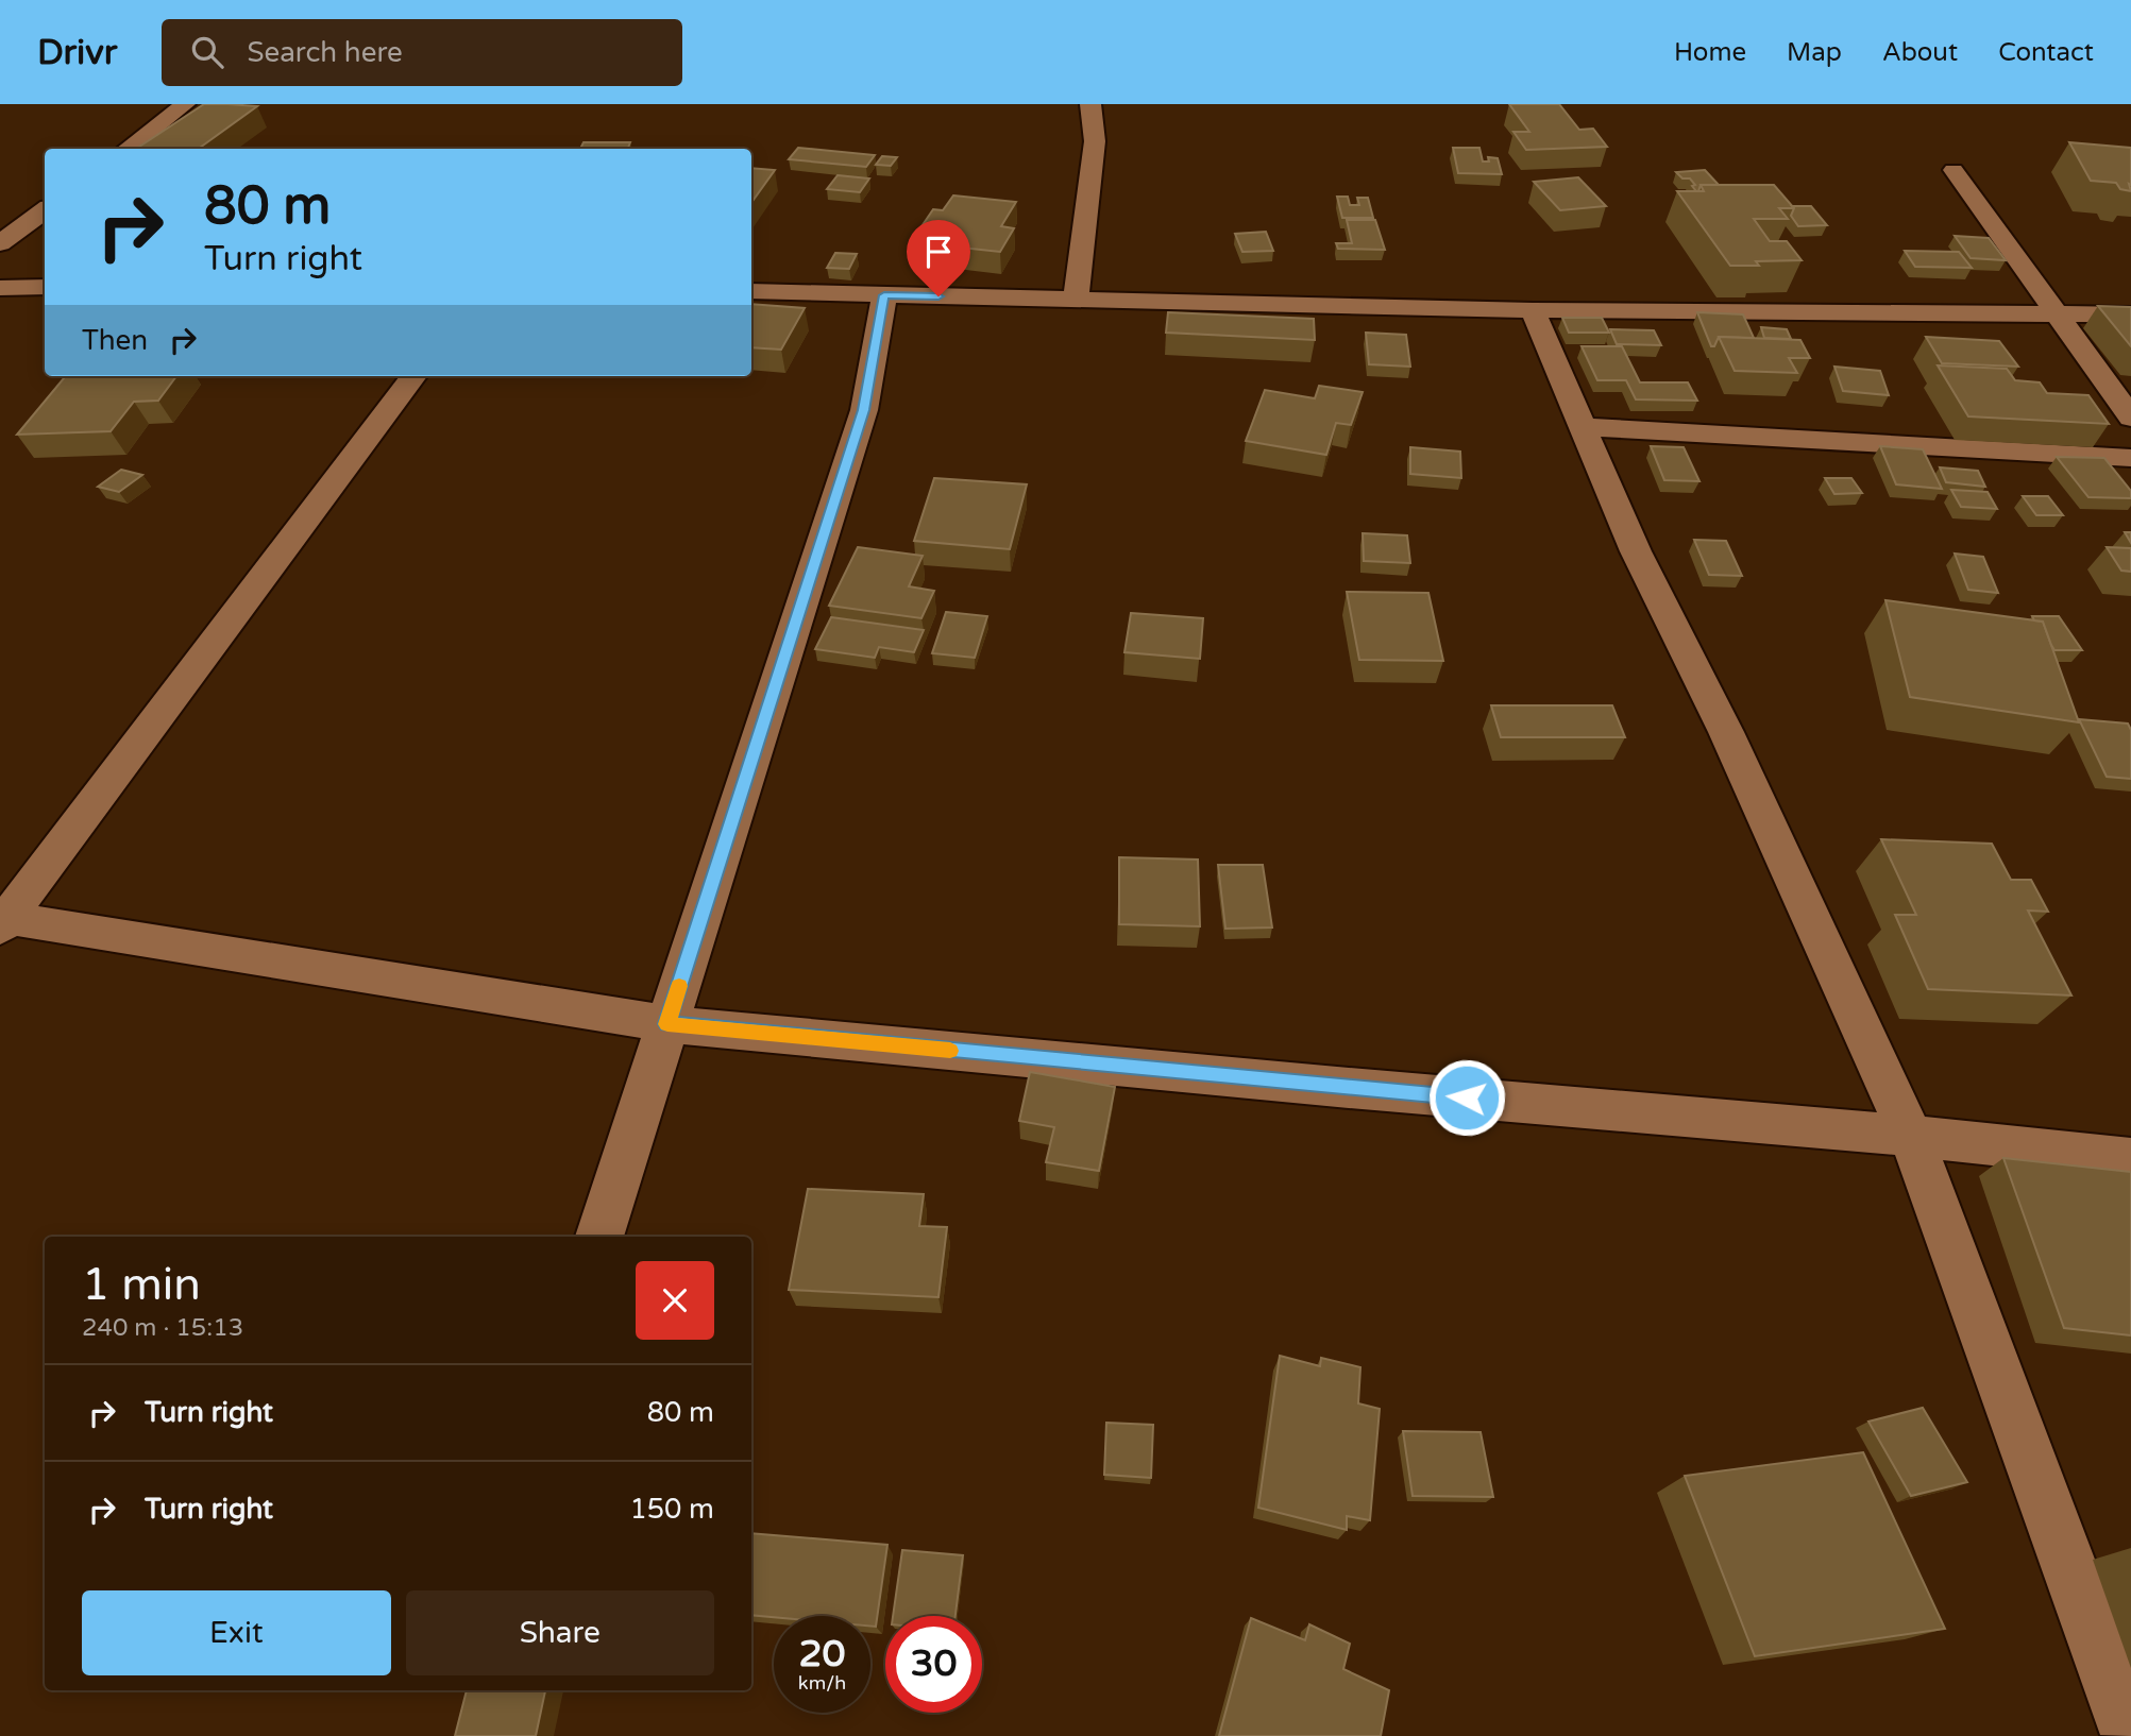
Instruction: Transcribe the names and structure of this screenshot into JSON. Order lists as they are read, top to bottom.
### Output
{
  "page": {
    "header": "Drivr",
    "search": "Search here",
    "nav": [
      "Home",
      "Map",
      "About",
      "Contact"
    ],
    "turn": ["80 m", "Turn right"],
    "then": "Then",
    "heading": ["1 min", "240 m · 15:13"],
    "list": [
      {
        "name": "Turn right",
        "value": "80 m"
      },
      {
        "name": "Turn right",
        "value": "150 m"
      }
    ],
    "buttons": ["Exit", "Share"],
    "speed": "20 km/h",
    "limit": "30"
  }
}
